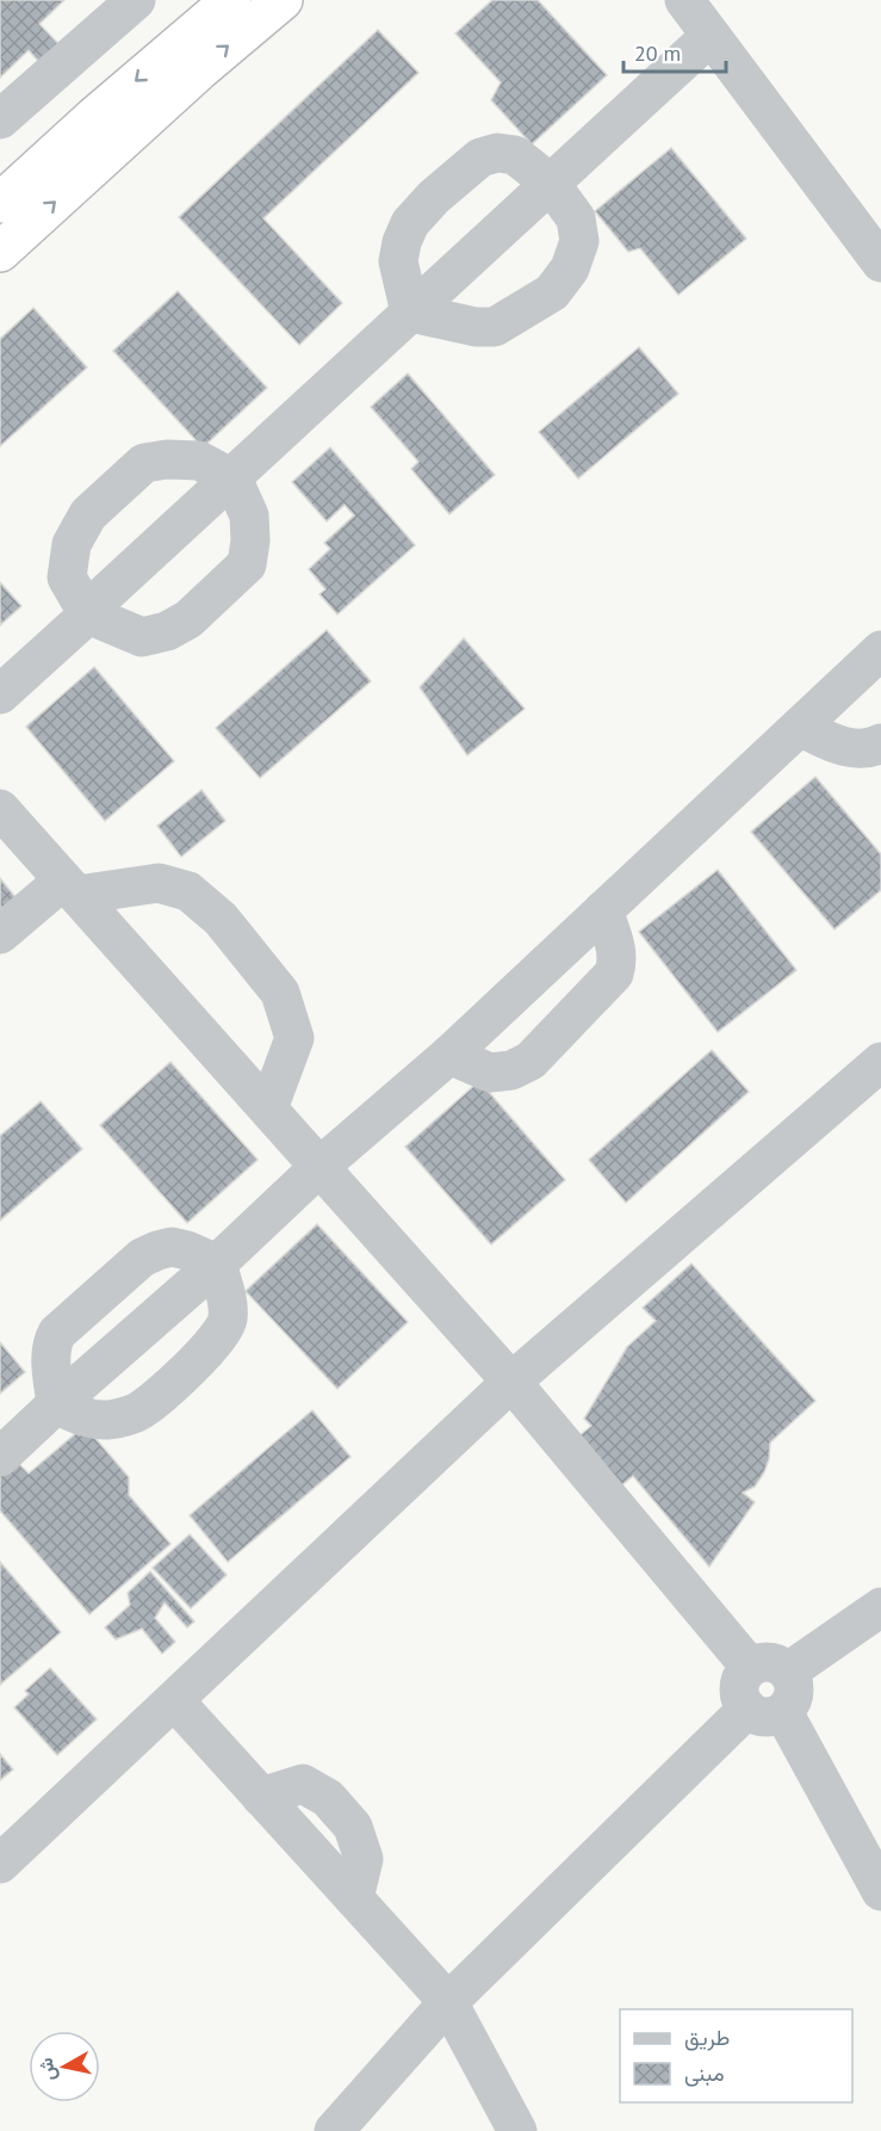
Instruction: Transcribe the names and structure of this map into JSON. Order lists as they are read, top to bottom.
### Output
{
  "legend": ["طريق", "مبنى"],
  "scale_bar": "20 m",
  "north": "left"
}
